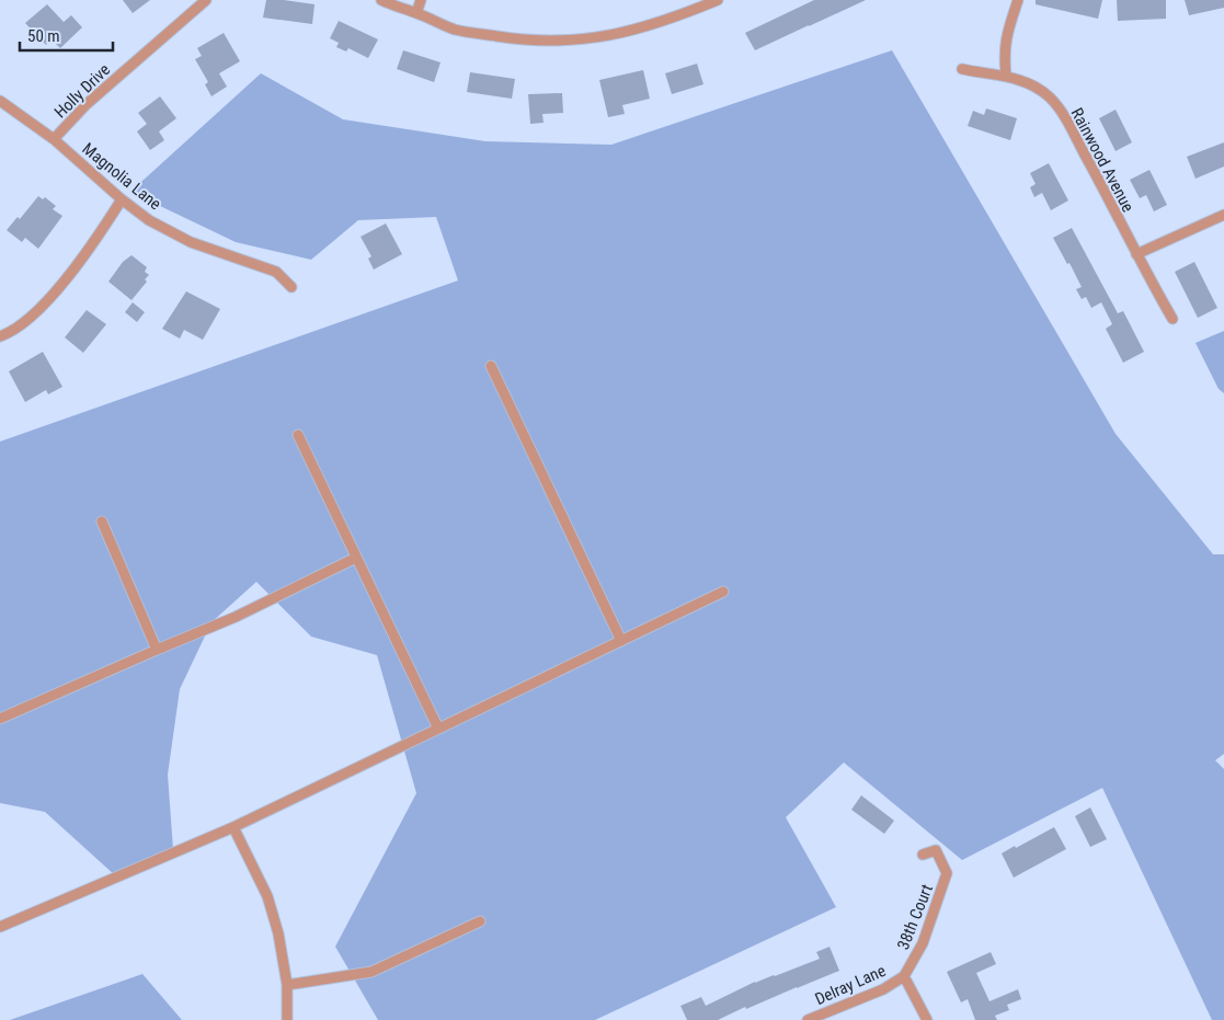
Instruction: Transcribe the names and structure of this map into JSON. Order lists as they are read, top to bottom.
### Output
{
  "streets": {
    "street": [
      "Holly Drive",
      "Rainwood Avenue",
      "Magnolia Lane",
      "38th Court",
      "Delray Lane"
    ]
  },
  "crossings": [
    ["Holly Drive", "Magnolia Lane"],
    ["38th Court", "Delray Lane"]
  ],
  "scale_bar": "50 m"
}
